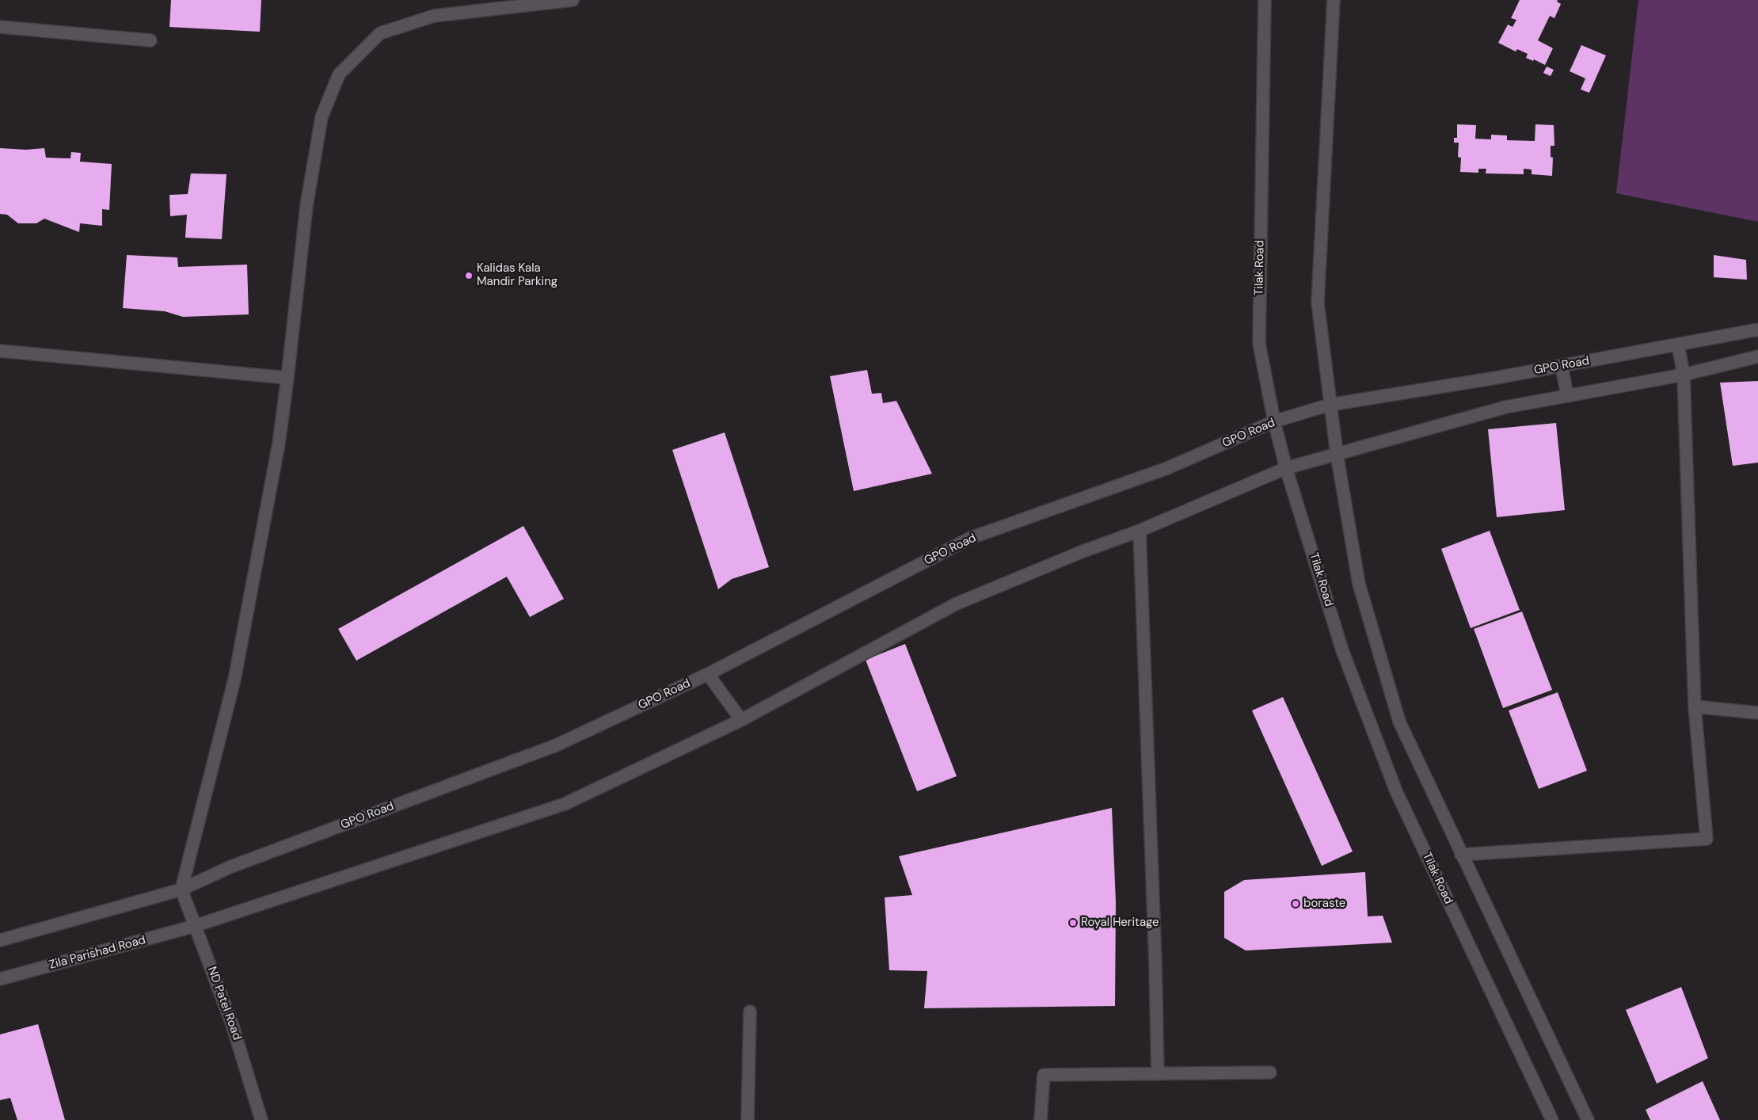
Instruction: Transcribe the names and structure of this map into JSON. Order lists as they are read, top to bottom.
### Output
{
  "streets": {
    "street": [
      "Tilak Road",
      "GPO Road",
      "Zila Parishad Road",
      "ND Patel Road"
    ]
  },
  "crossings": [
    ["Tilak Road", "GPO Road"],
    ["GPO Road", "ND Patel Road"],
    ["Zila Parishad Road", "ND Patel Road"]
  ],
  "places": ["Kalidas Kala Mandir Parking", "boraste", "Royal Heritage"]
}
